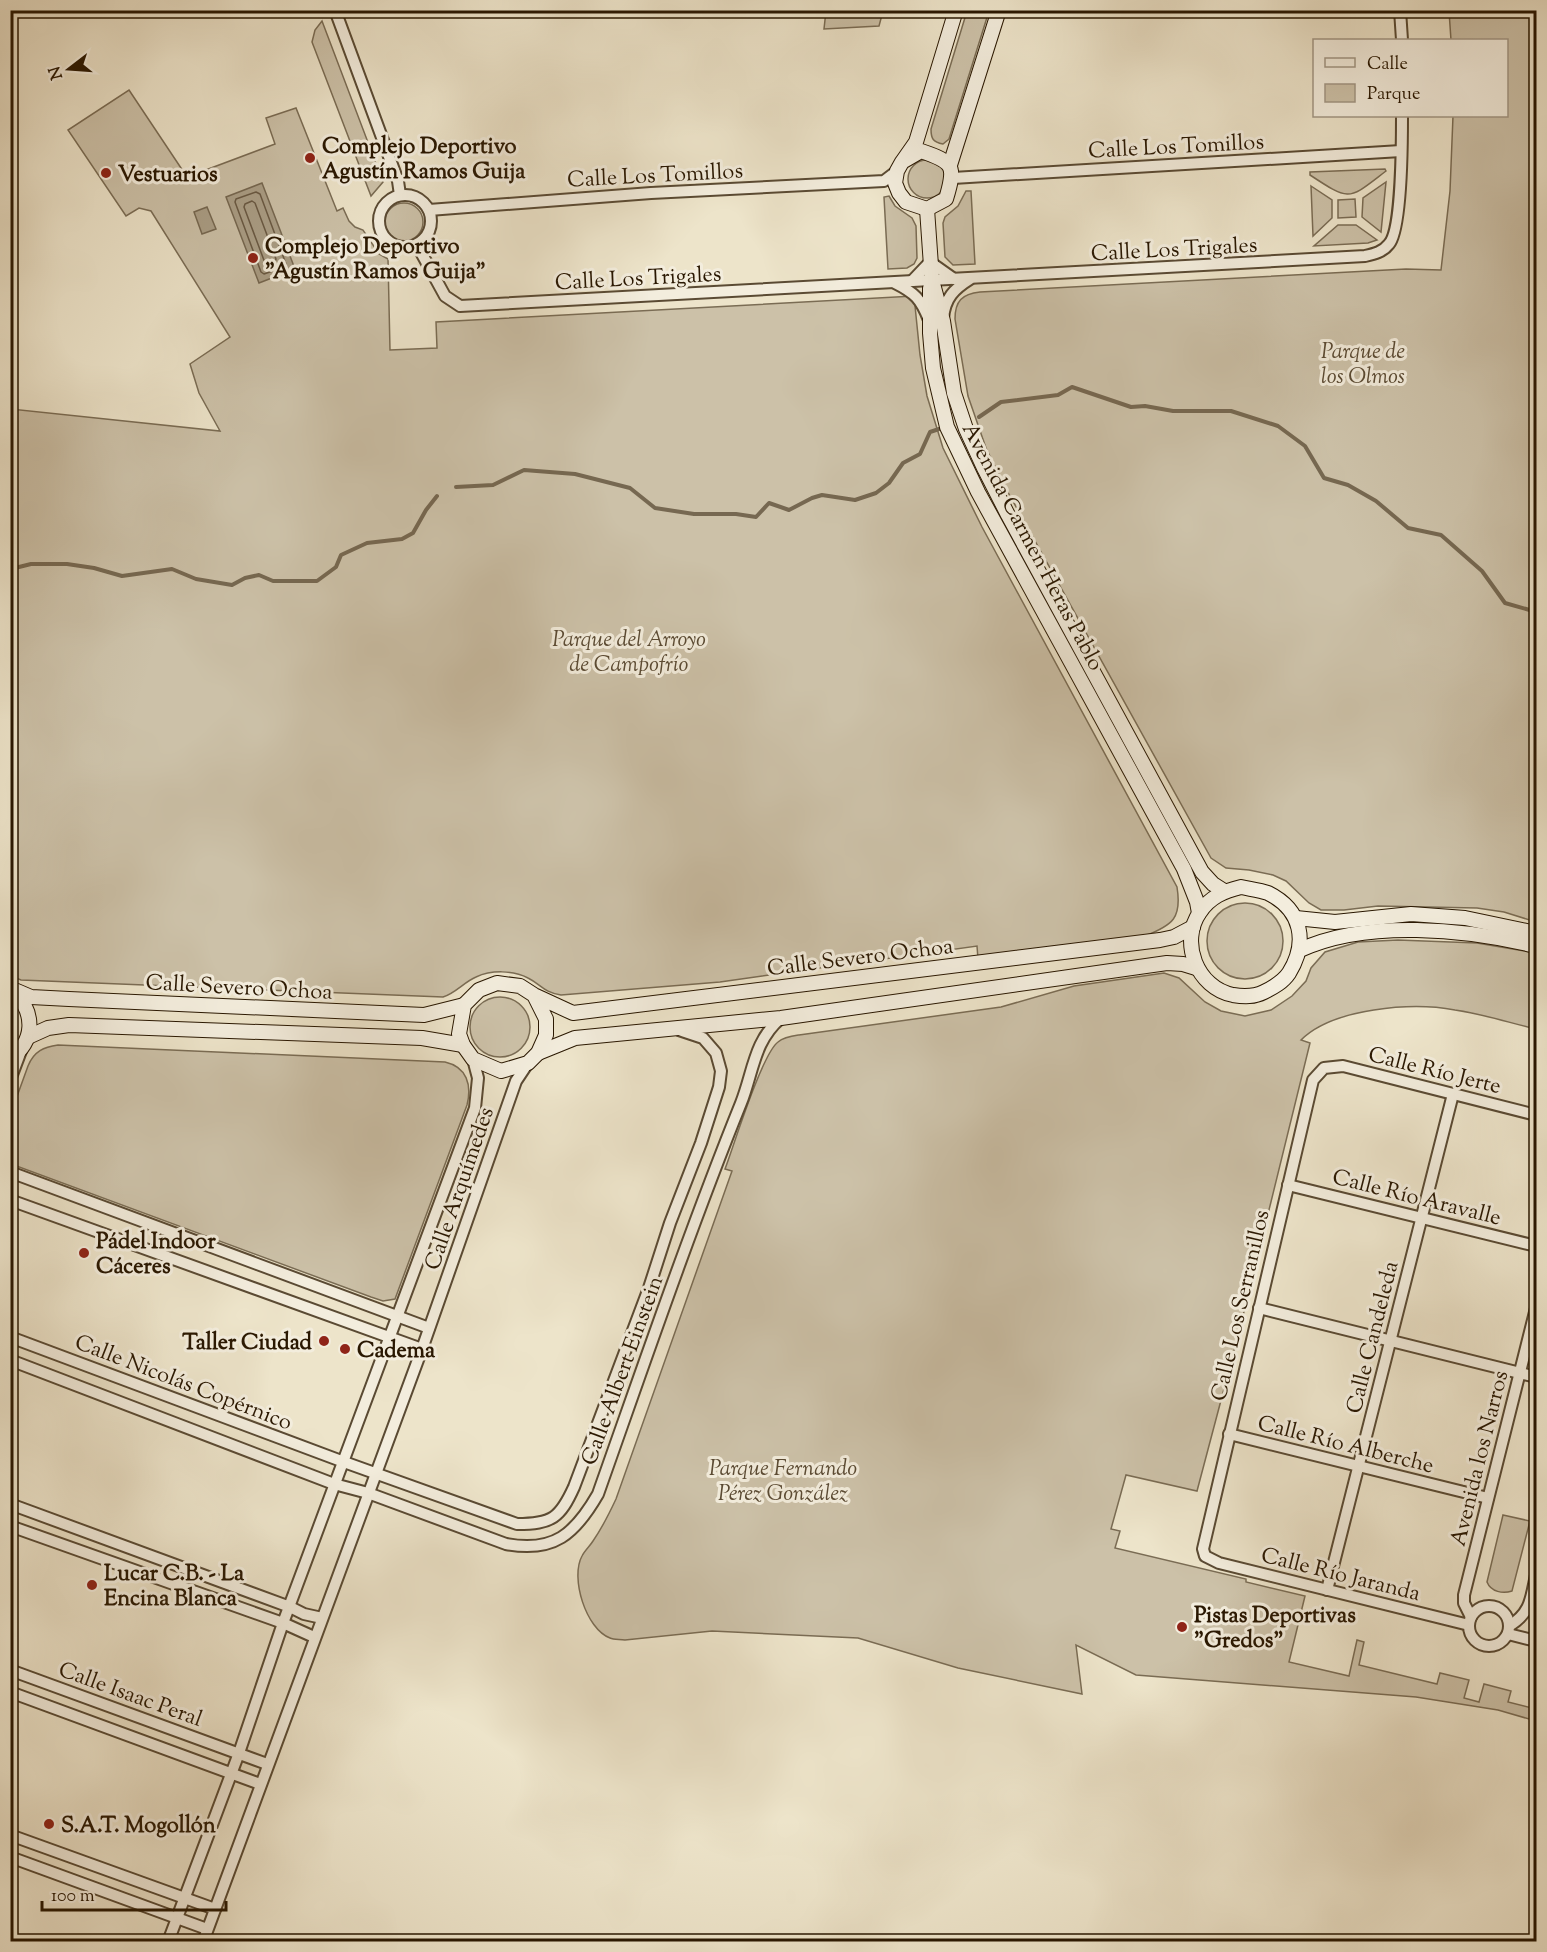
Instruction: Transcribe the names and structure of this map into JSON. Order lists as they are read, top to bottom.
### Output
{
  "streets": {
    "main road": ["Avenida Carmen Heras Pablo", "Calle Severo Ochoa"],
    "street": [
      "Calle Los Tomillos",
      "Calle Los Trigales",
      "Calle Río Jerte",
      "Calle Arquímedes",
      "Calle Río Aravalle",
      "Calle Los Serranillos",
      "Calle Candeleda",
      "Calle Albert Einstein",
      "Calle Nicolás Copérnico",
      "Calle Río Alberche",
      "Avenida los Narros",
      "Calle Río Jaranda",
      "Calle Isaac Peral"
    ]
  },
  "crossings": [
    ["Calle Los Tomillos", "Calle Los Trigales"],
    ["Calle Los Tomillos", "Avenida Carmen Heras Pablo"],
    ["Calle Los Trigales", "Avenida Carmen Heras Pablo"],
    ["Avenida Carmen Heras Pablo", "Calle Severo Ochoa"],
    ["Calle Severo Ochoa", "Calle Arquímedes"],
    ["Calle Río Jerte", "Calle Los Serranillos"],
    ["Calle Río Jerte", "Calle Candeleda"],
    ["Calle Arquímedes", "Calle Albert Einstein"],
    ["Calle Arquímedes", "Calle Nicolás Copérnico"],
    ["Calle Arquímedes", "Calle Isaac Peral"],
    ["Calle Río Aravalle", "Calle Los Serranillos"],
    ["Calle Río Aravalle", "Calle Candeleda"],
    ["Calle Los Serranillos", "Calle Río Alberche"],
    ["Calle Los Serranillos", "Calle Río Jaranda"],
    ["Calle Candeleda", "Calle Río Alberche"],
    ["Calle Candeleda", "Calle Río Jaranda"],
    ["Calle Río Alberche", "Avenida los Narros"],
    ["Avenida los Narros", "Calle Río Jaranda"]
  ],
  "parks": ["Parque de los Olmos", "Parque del Arroyo de Campofrío", "Parque Fernando Pérez González"],
  "places": [
    "Complejo Deportivo Agustín Ramos Guija",
    "Vestuarios",
    "Complejo Deportivo \"Agustín Ramos Guija\"",
    "Pádel Indoor Cáceres",
    "Taller Ciudad",
    "Cadema",
    "Lucar C.B. - La Encina Blanca",
    "Pistas Deportivas \"Gredos\"",
    "S.A.T. Mogollón"
  ],
  "legend": ["Calle", "Parque"],
  "scale_bar": "100 m",
  "north": "left"
}
